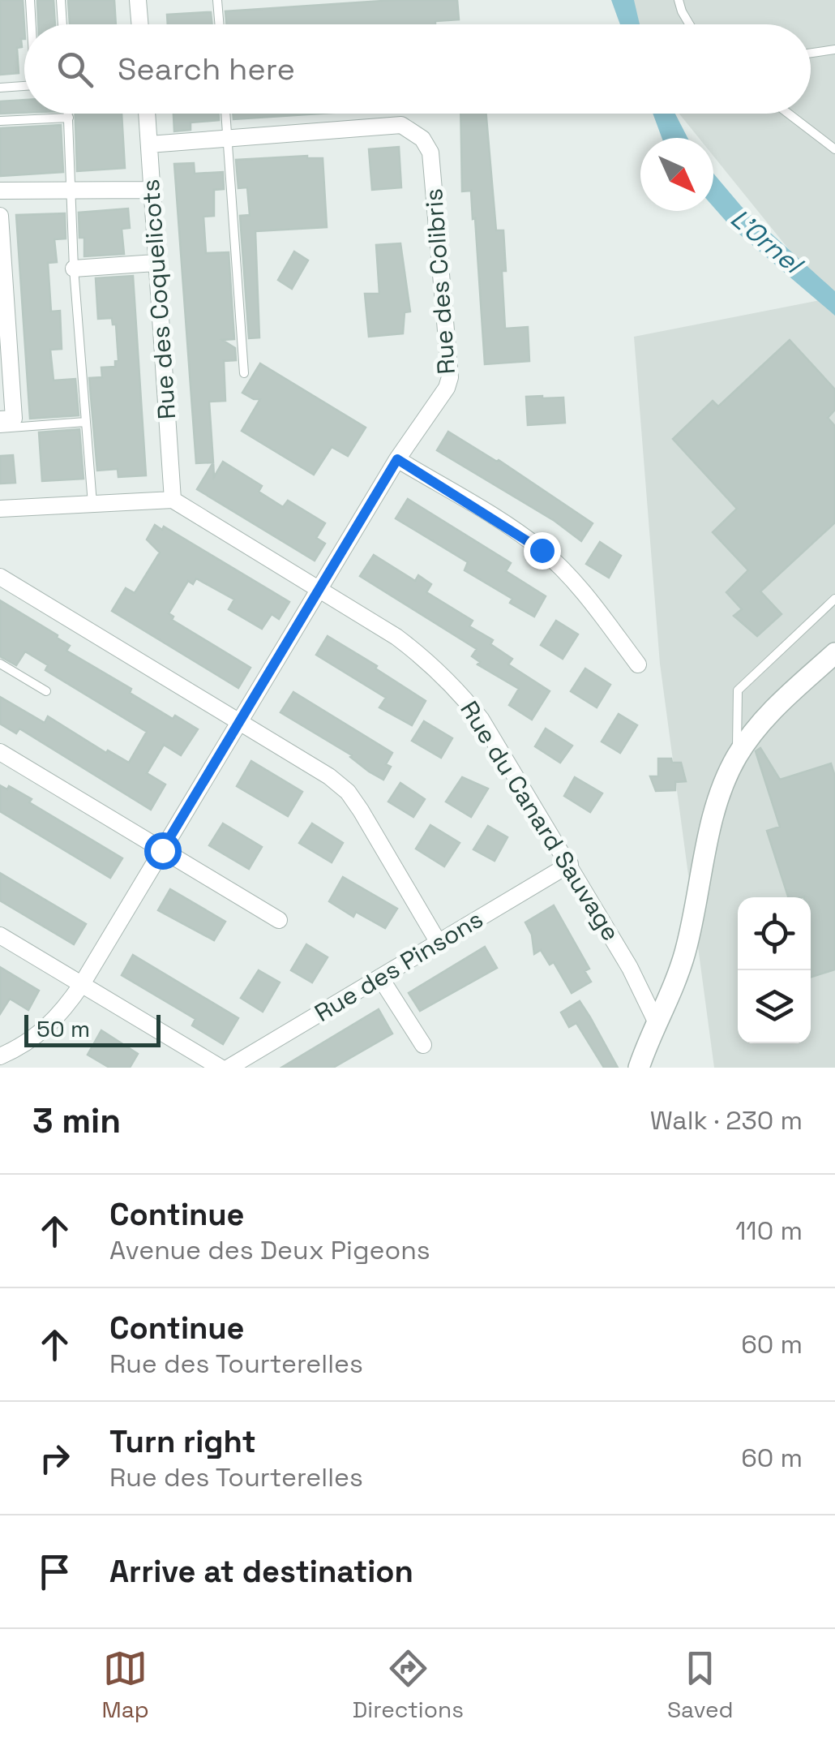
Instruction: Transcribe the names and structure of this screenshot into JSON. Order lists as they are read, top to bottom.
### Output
{
  "streets": {
    "street": [
      "Rue des Colibris",
      "Rue des Coquelicots",
      "Rue du Canard Sauvage",
      "Rue des Pinsons"
    ]
  },
  "crossings": [
    ["Rue des Colibris", "Rue du Canard Sauvage"],
    ["Rue des Coquelicots", "Rue du Canard Sauvage"],
    ["Rue du Canard Sauvage", "Rue des Pinsons"]
  ],
  "water": ["L'Ornel"],
  "scale_bar": "50 m",
  "north": "bottom right",
  "page": {
    "search": "Search here",
    "scale": "50 m",
    "heading": ["3 min", "Walk · 230 m"],
    "list": [
      ["Continue", "Avenue des Deux Pigeons", "110 m"],
      ["Continue", "Rue des Tourterelles", "60 m"],
      ["Turn right", "Rue des Tourterelles", "60 m"],
      "Arrive at destination"
    ],
    "nav": ["Map", "Directions", "Saved"]
  }
}
